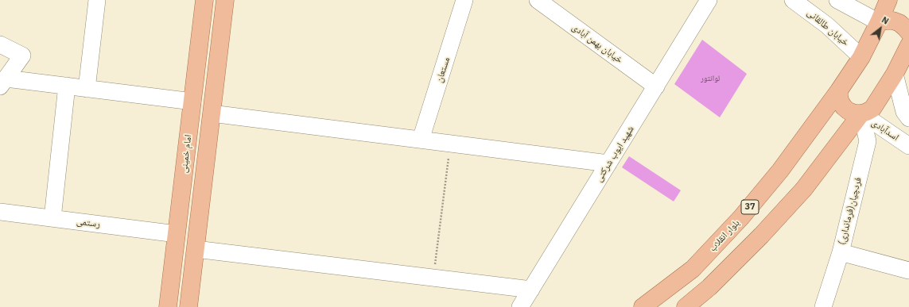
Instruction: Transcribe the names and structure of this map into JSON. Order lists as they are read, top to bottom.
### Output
{
  "streets": {
    "main road": ["امام خمینی", "37", "بلوار انقلاب"],
    "street": [
      "خیابان طالقانی",
      "خیابان بهمن آبادی",
      "مستعان",
      "اسدآبادی",
      "شهید ایوب شرکتی",
      "فردچیان(فرمانداری)",
      "رستمی"
    ]
  },
  "crossings": [
    ["خیابان طالقانی", "37"],
    ["خیابان بهمن آبادی", "شهید ایوب شرکتی"],
    ["اسدآبادی", "فردچیان(فرمانداری)"],
    ["امام خمینی", "رستمی"],
    ["37", "بلوار انقلاب"]
  ],
  "house_numbers": ["لوانتور"],
  "north": "top right"
}
